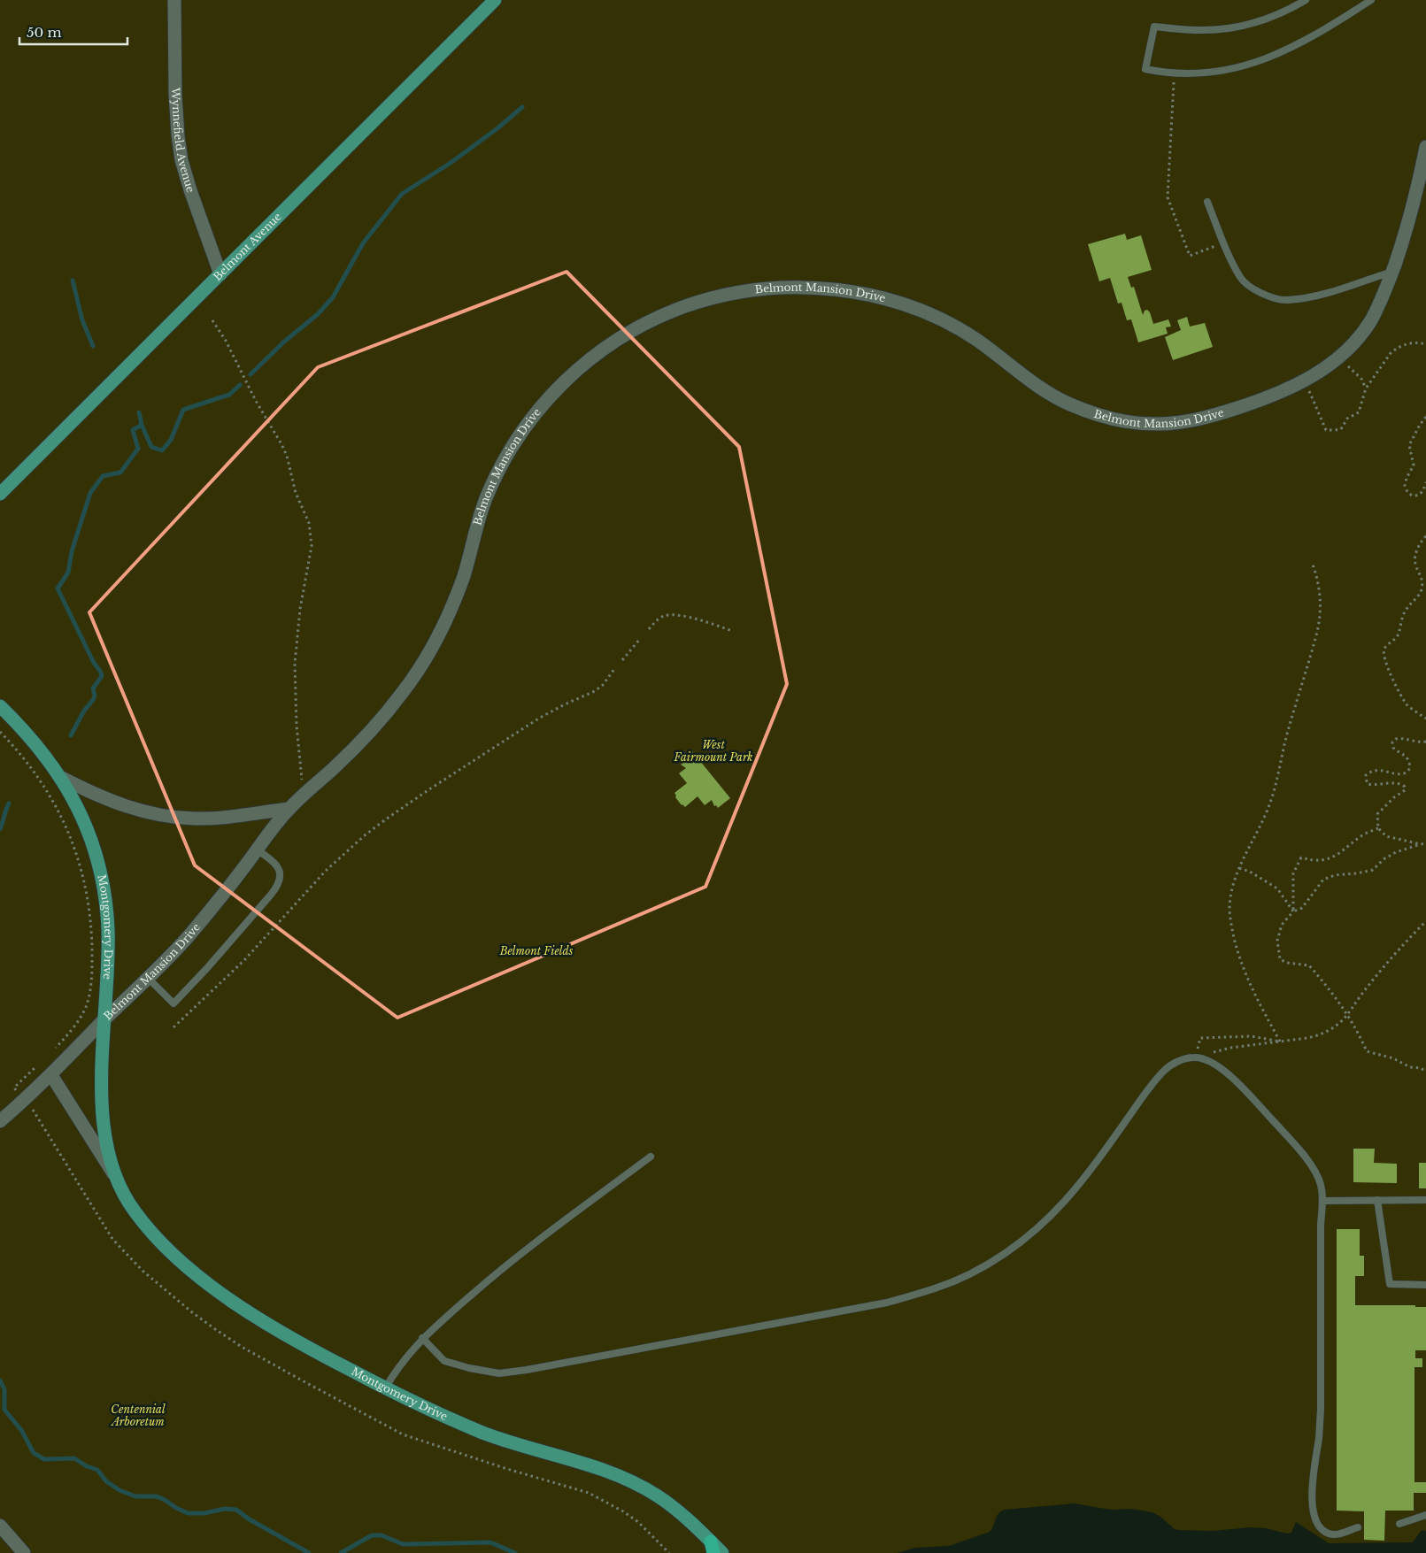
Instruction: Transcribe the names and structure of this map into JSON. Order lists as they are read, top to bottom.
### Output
{
  "streets": {
    "main road": ["Belmont Avenue", "Montgomery Drive"],
    "street": ["Wynnefield Avenue", "Belmont Mansion Drive"]
  },
  "crossings": [
    ["Wynnefield Avenue", "Belmont Avenue"],
    ["Belmont Mansion Drive", "Montgomery Drive"]
  ],
  "parks": ["West Fairmount Park", "Belmont Fields", "Centennial Arboretum"],
  "scale_bar": "50 m"
}
